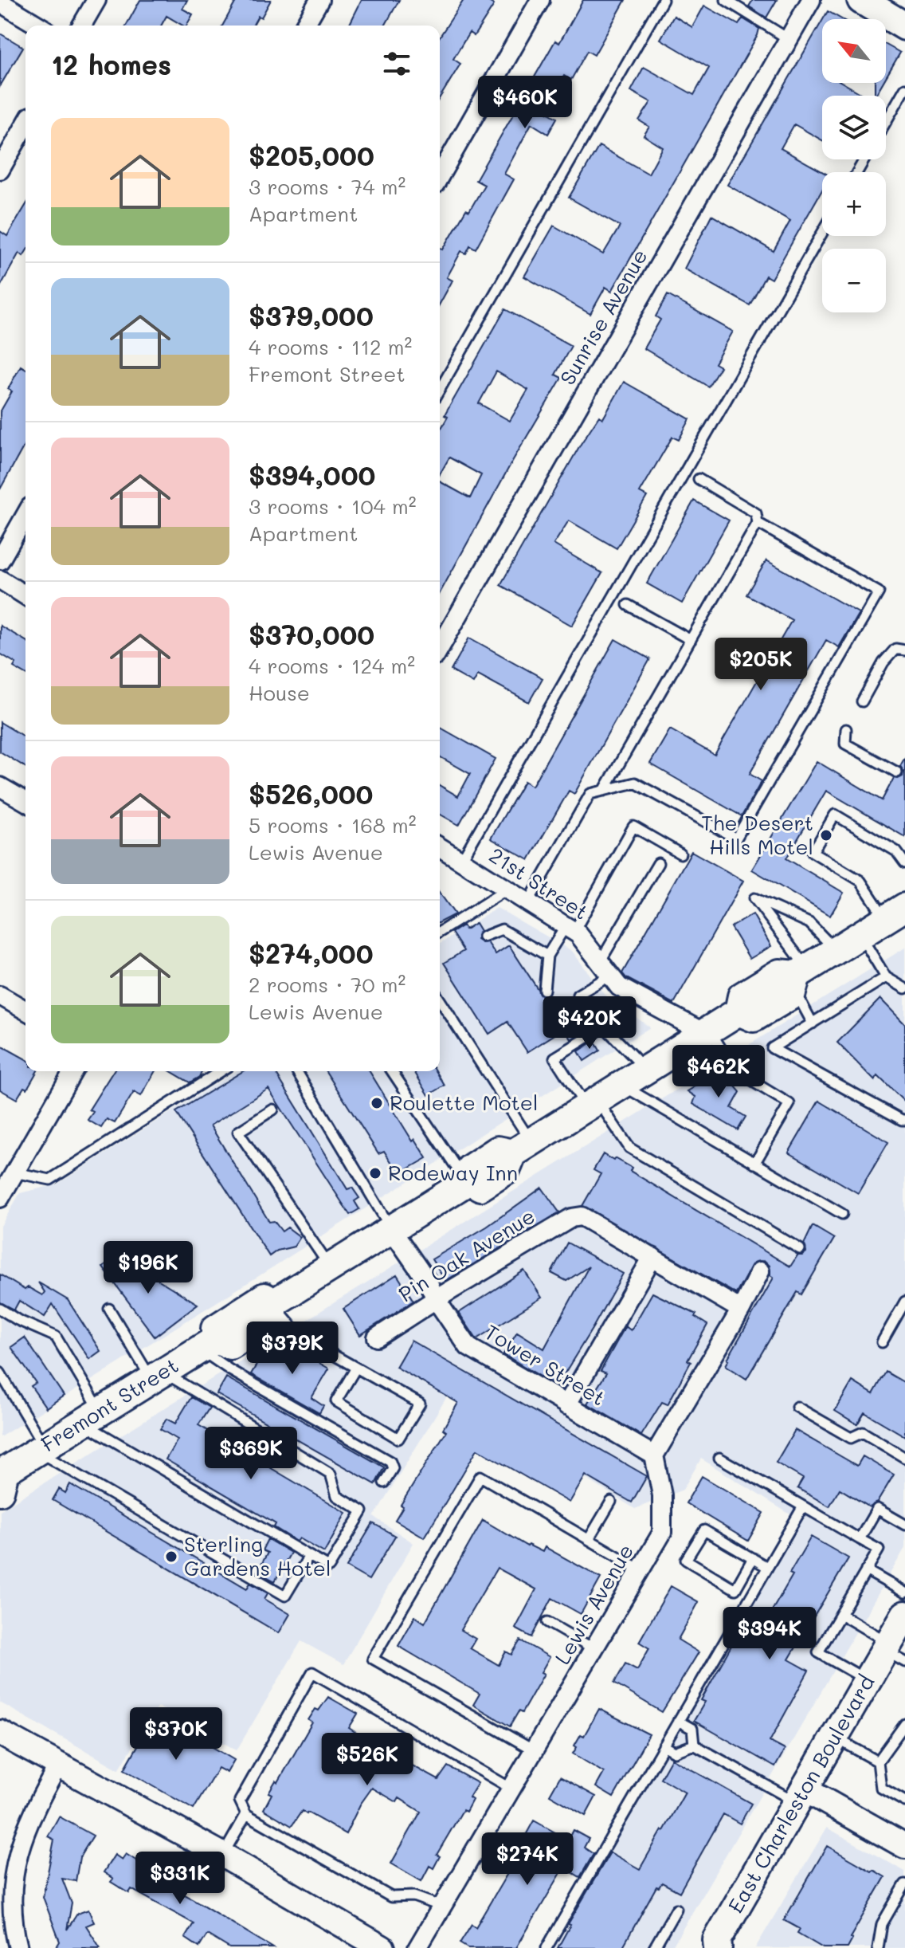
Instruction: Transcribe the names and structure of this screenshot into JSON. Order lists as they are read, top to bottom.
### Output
{
  "streets": {
    "main road": ["Fremont Street", "East Charleston Boulevard"],
    "street": [
      "Sunrise Avenue",
      "21st Street",
      "Pin Oak Avenue",
      "Tower Street",
      "Lewis Avenue"
    ]
  },
  "crossings": [
    ["21st Street", "Fremont Street"],
    ["Pin Oak Avenue", "Tower Street"],
    ["Tower Street", "Fremont Street"],
    ["Tower Street", "Lewis Avenue"]
  ],
  "places": [
    "The Desert Hills Motel",
    "Roulette Motel",
    "Rodeway Inn",
    "Sterling Gardens Hotel"
  ],
  "north": "top left",
  "page": {
    "map_buttons": ["+", "−"],
    "heading": "12 homes",
    "price": [
      "$460K",
      "$205K",
      "$420K",
      "$462K",
      "$196K",
      "$379K",
      "$369K",
      "$394K",
      "$370K",
      "$526K",
      "$274K",
      "$331K"
    ],
    "list": [
      {
        "name": "$205,000",
        "note": "3 rooms · 74 m² · Apartment"
      },
      {
        "name": "$379,000",
        "note": "4 rooms · 112 m² · Fremont Street"
      },
      {
        "name": "$394,000",
        "note": "3 rooms · 104 m² · Apartment"
      },
      {
        "name": "$370,000",
        "note": "4 rooms · 124 m² · House"
      },
      {
        "name": "$526,000",
        "note": "5 rooms · 168 m² · Lewis Avenue"
      },
      {
        "name": "$274,000",
        "note": "2 rooms · 70 m² · Lewis Avenue"
      }
    ]
  }
}
